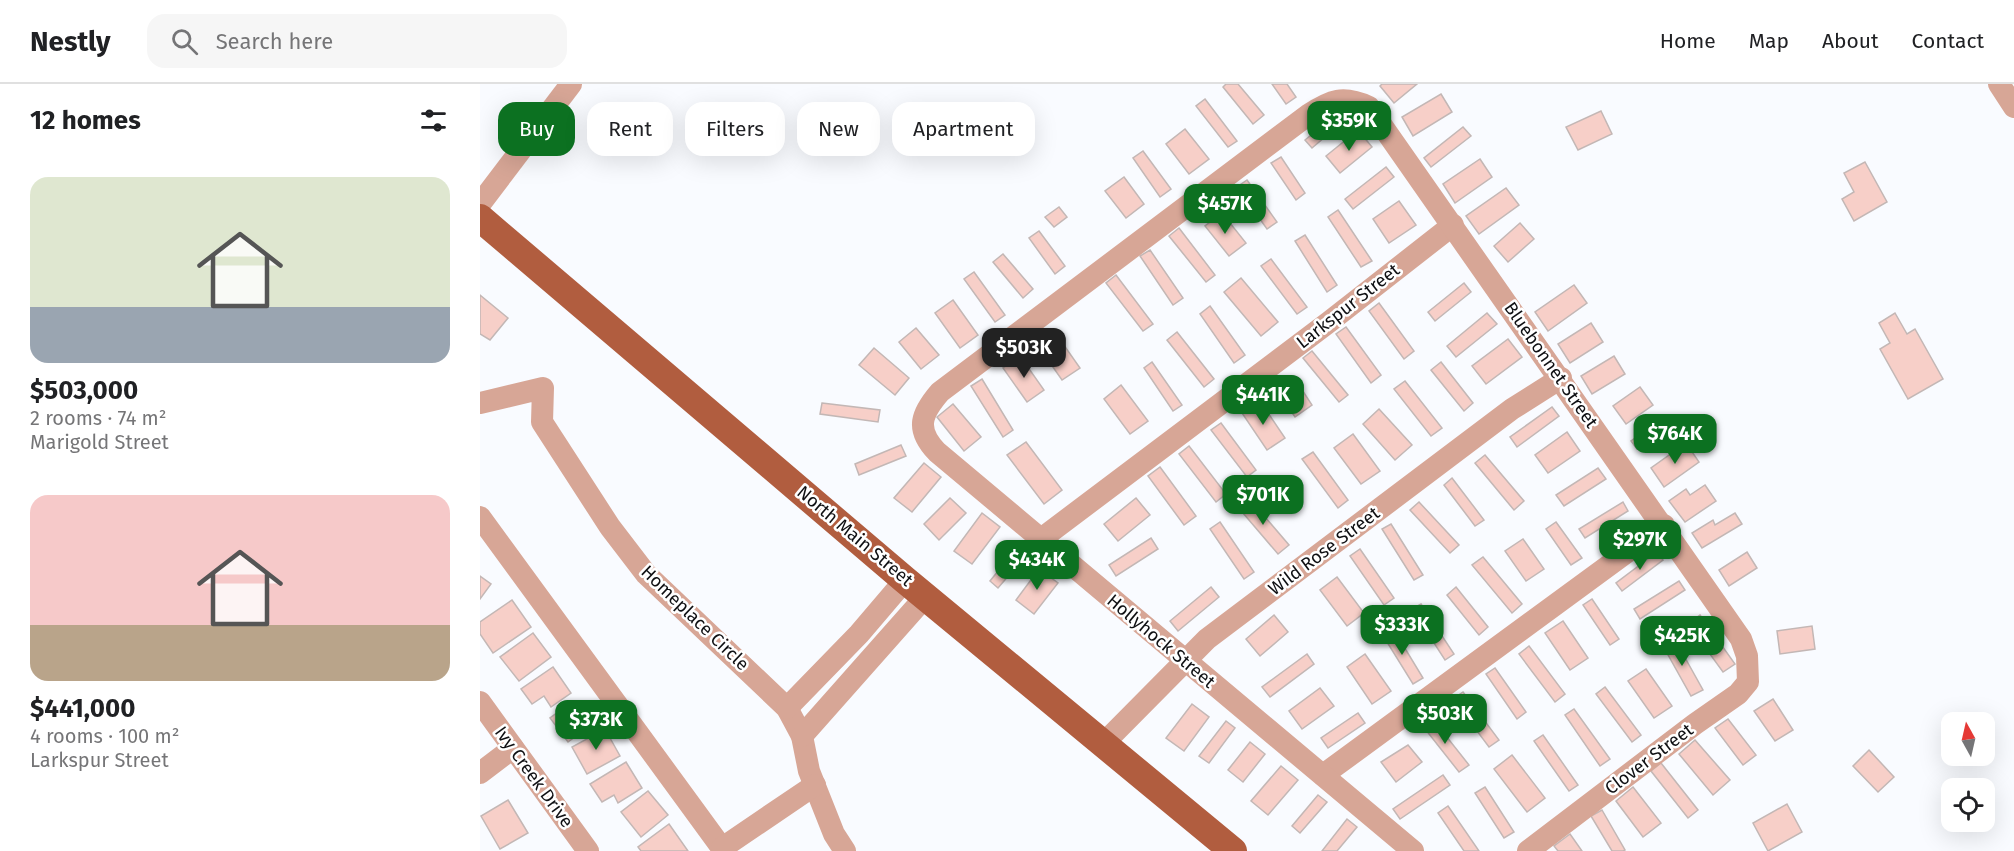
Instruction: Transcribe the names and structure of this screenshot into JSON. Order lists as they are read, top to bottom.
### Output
{
  "streets": {
    "main road": ["North Main Street"],
    "street": [
      "Larkspur Street",
      "Bluebonnet Street",
      "Wild Rose Street",
      "Homeplace Circle",
      "Hollyhock Street",
      "Clover Street",
      "Ivy Creek Drive"
    ]
  },
  "crossings": [
    ["Larkspur Street", "Bluebonnet Street"],
    ["Larkspur Street", "Hollyhock Street"],
    ["Bluebonnet Street", "Wild Rose Street"],
    ["Bluebonnet Street", "Hollyhock Street"],
    ["Bluebonnet Street", "Clover Street"],
    ["North Main Street", "Wild Rose Street"],
    ["Wild Rose Street", "Hollyhock Street"]
  ],
  "north": "top",
  "page": {
    "header": "Nestly",
    "search": "Search here",
    "nav": [
      "Home",
      "Map",
      "About",
      "Contact"
    ],
    "heading": "12 homes",
    "price": [
      "$359K",
      "$457K",
      "$503K",
      "$441K",
      "$764K",
      "$701K",
      "$297K",
      "$434K",
      "$333K",
      "$425K",
      "$503K",
      "$373K"
    ],
    "chip": [
      "Buy",
      "Rent",
      "Filters",
      "New",
      "Apartment"
    ],
    "list": [
      {
        "name": "$503,000",
        "note": "2 rooms · 74 m² · Marigold Street"
      },
      {
        "name": "$441,000",
        "note": "4 rooms · 100 m² · Larkspur Street"
      }
    ]
  }
}
